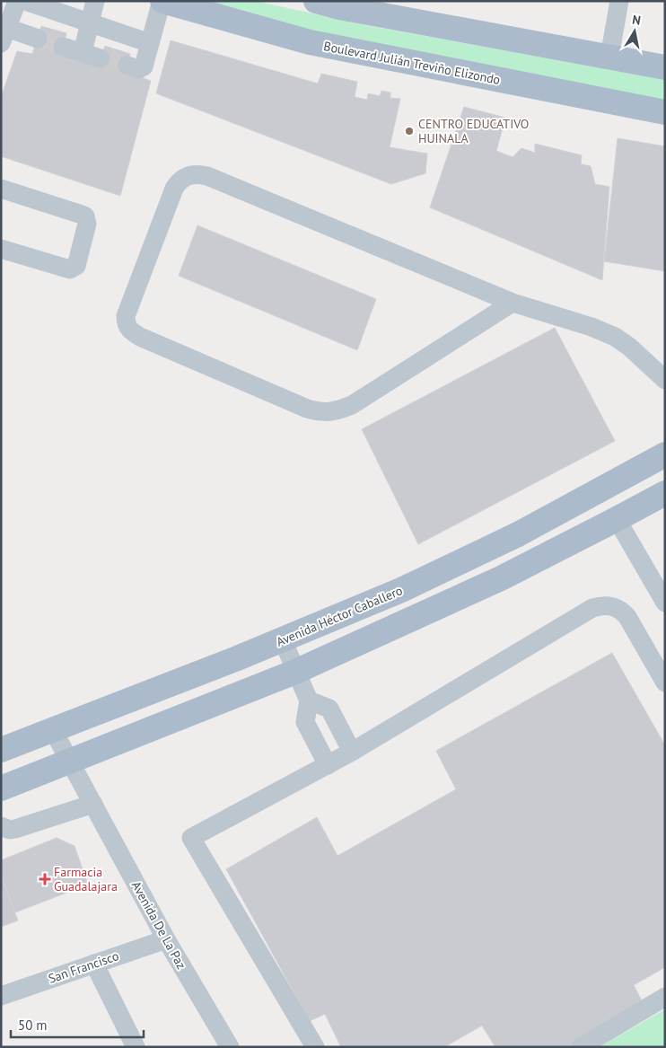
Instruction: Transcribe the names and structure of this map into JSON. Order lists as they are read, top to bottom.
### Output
{
  "streets": {
    "main road": ["Boulevard Julián Treviño Elizondo", "Avenida Héctor Caballero"],
    "street": ["Avenida De La Paz", "San Francisco"]
  },
  "crossings": [
    ["Avenida Héctor Caballero", "Avenida De La Paz"],
    ["Avenida De La Paz", "San Francisco"]
  ],
  "places": {
    "other": ["CENTRO EDUCATIVO HUINALA"],
    "health": ["Farmacia Guadalajara"]
  },
  "scale_bar": "50 m",
  "north": "top"
}
